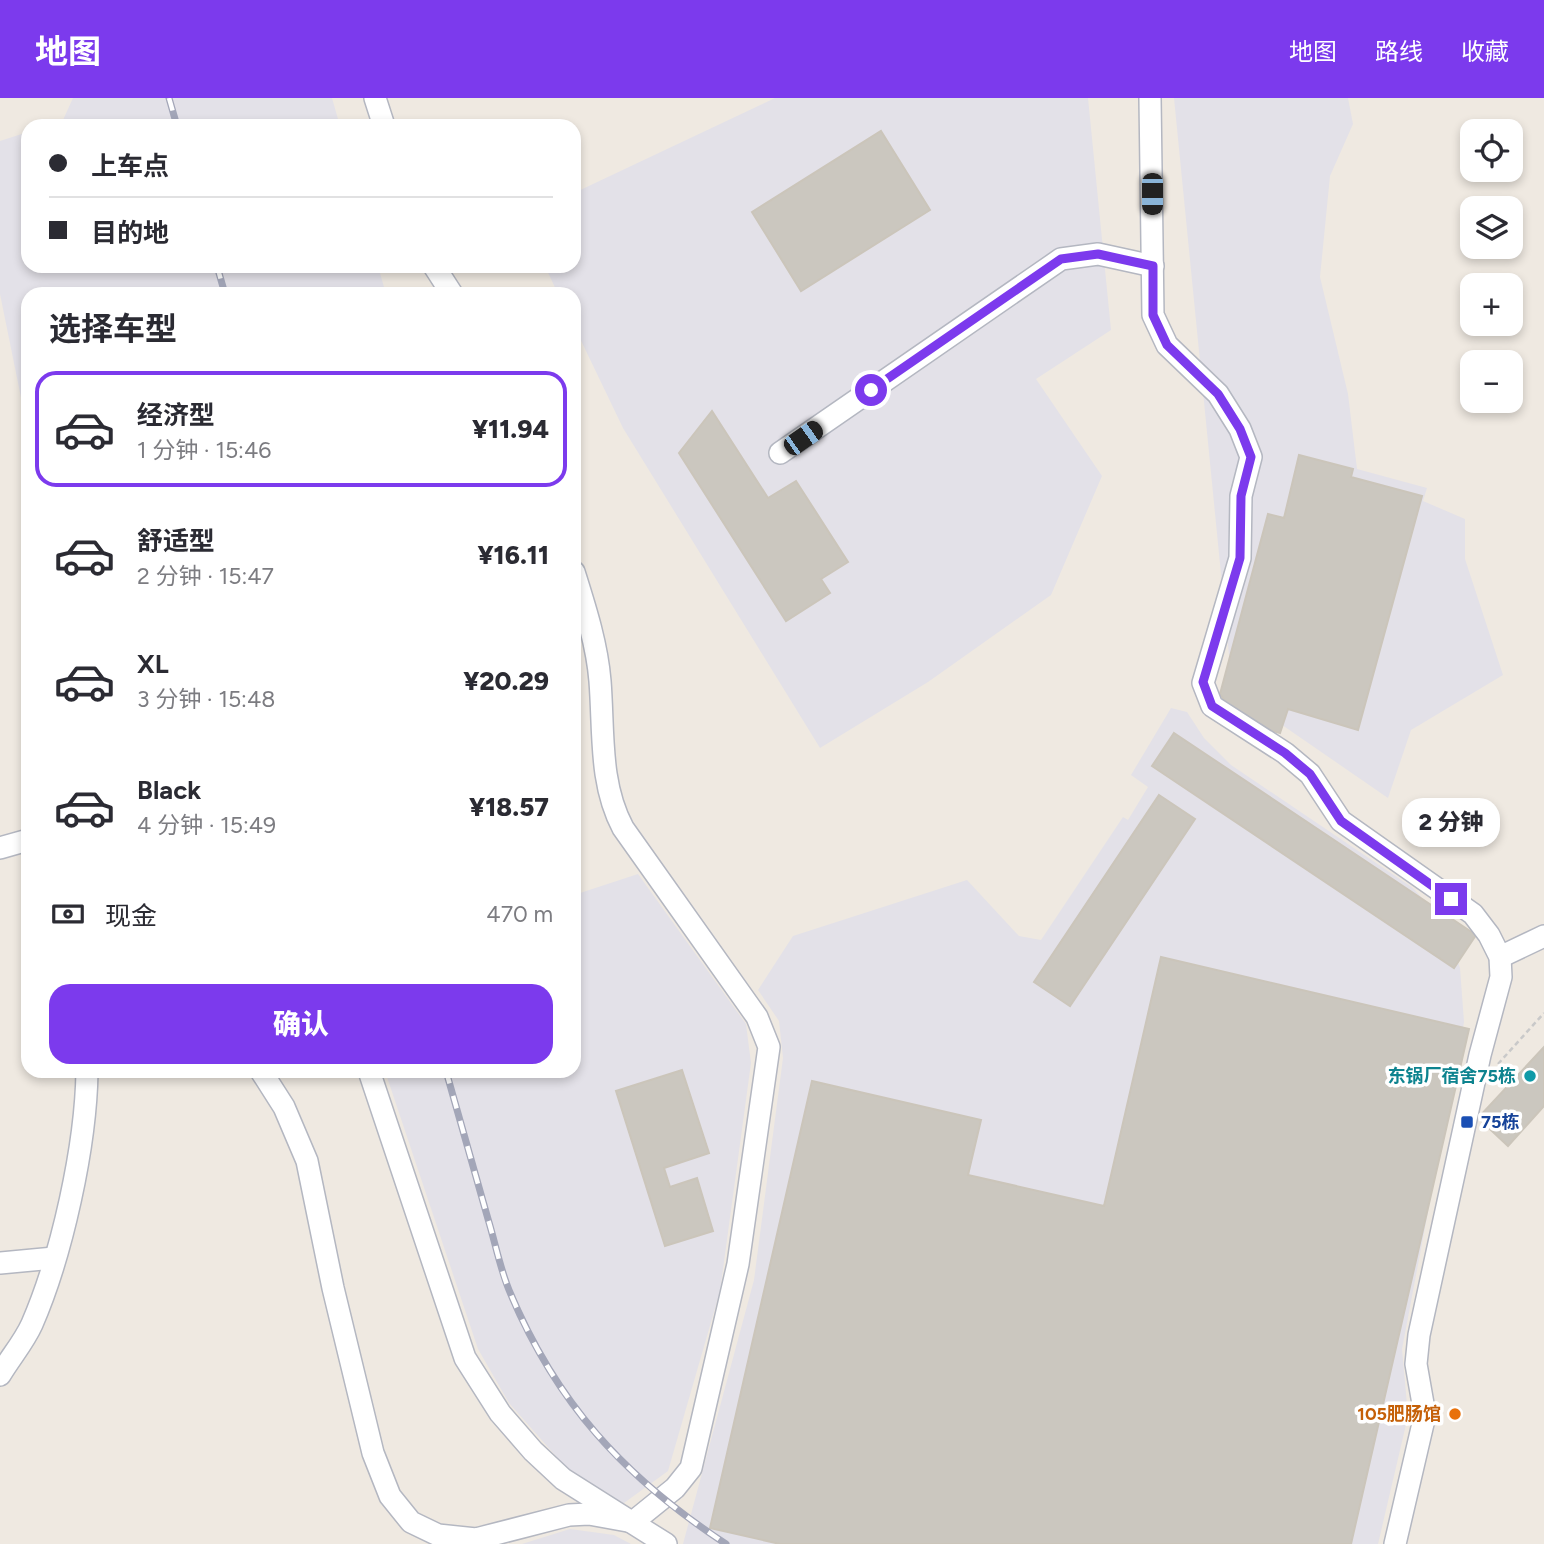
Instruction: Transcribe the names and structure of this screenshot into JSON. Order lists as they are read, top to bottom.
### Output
{
  "places": {
    "other": ["东锅厂宿舍75栋", "105肥肠馆"],
    "transit": ["75栋"]
  },
  "page": {
    "header": "地图",
    "nav": ["地图", "路线", "收藏"],
    "map_buttons": ["+", "−"],
    "banner": ["上车点", "目的地"],
    "heading": "选择车型",
    "list": [
      {
        "name": "经济型",
        "note": "1 分钟 · 15:46",
        "value": "¥11.94"
      },
      {
        "name": "舒适型",
        "note": "2 分钟 · 15:47",
        "value": "¥16.11"
      },
      {
        "name": "XL",
        "note": "3 分钟 · 15:48",
        "value": "¥20.29"
      },
      {
        "name": "Black",
        "note": "4 分钟 · 15:49",
        "value": "¥18.57"
      }
    ],
    "bubble": "2 分钟",
    "pay": ["现金", "470 m"],
    "buttons": "确认"
  }
}
